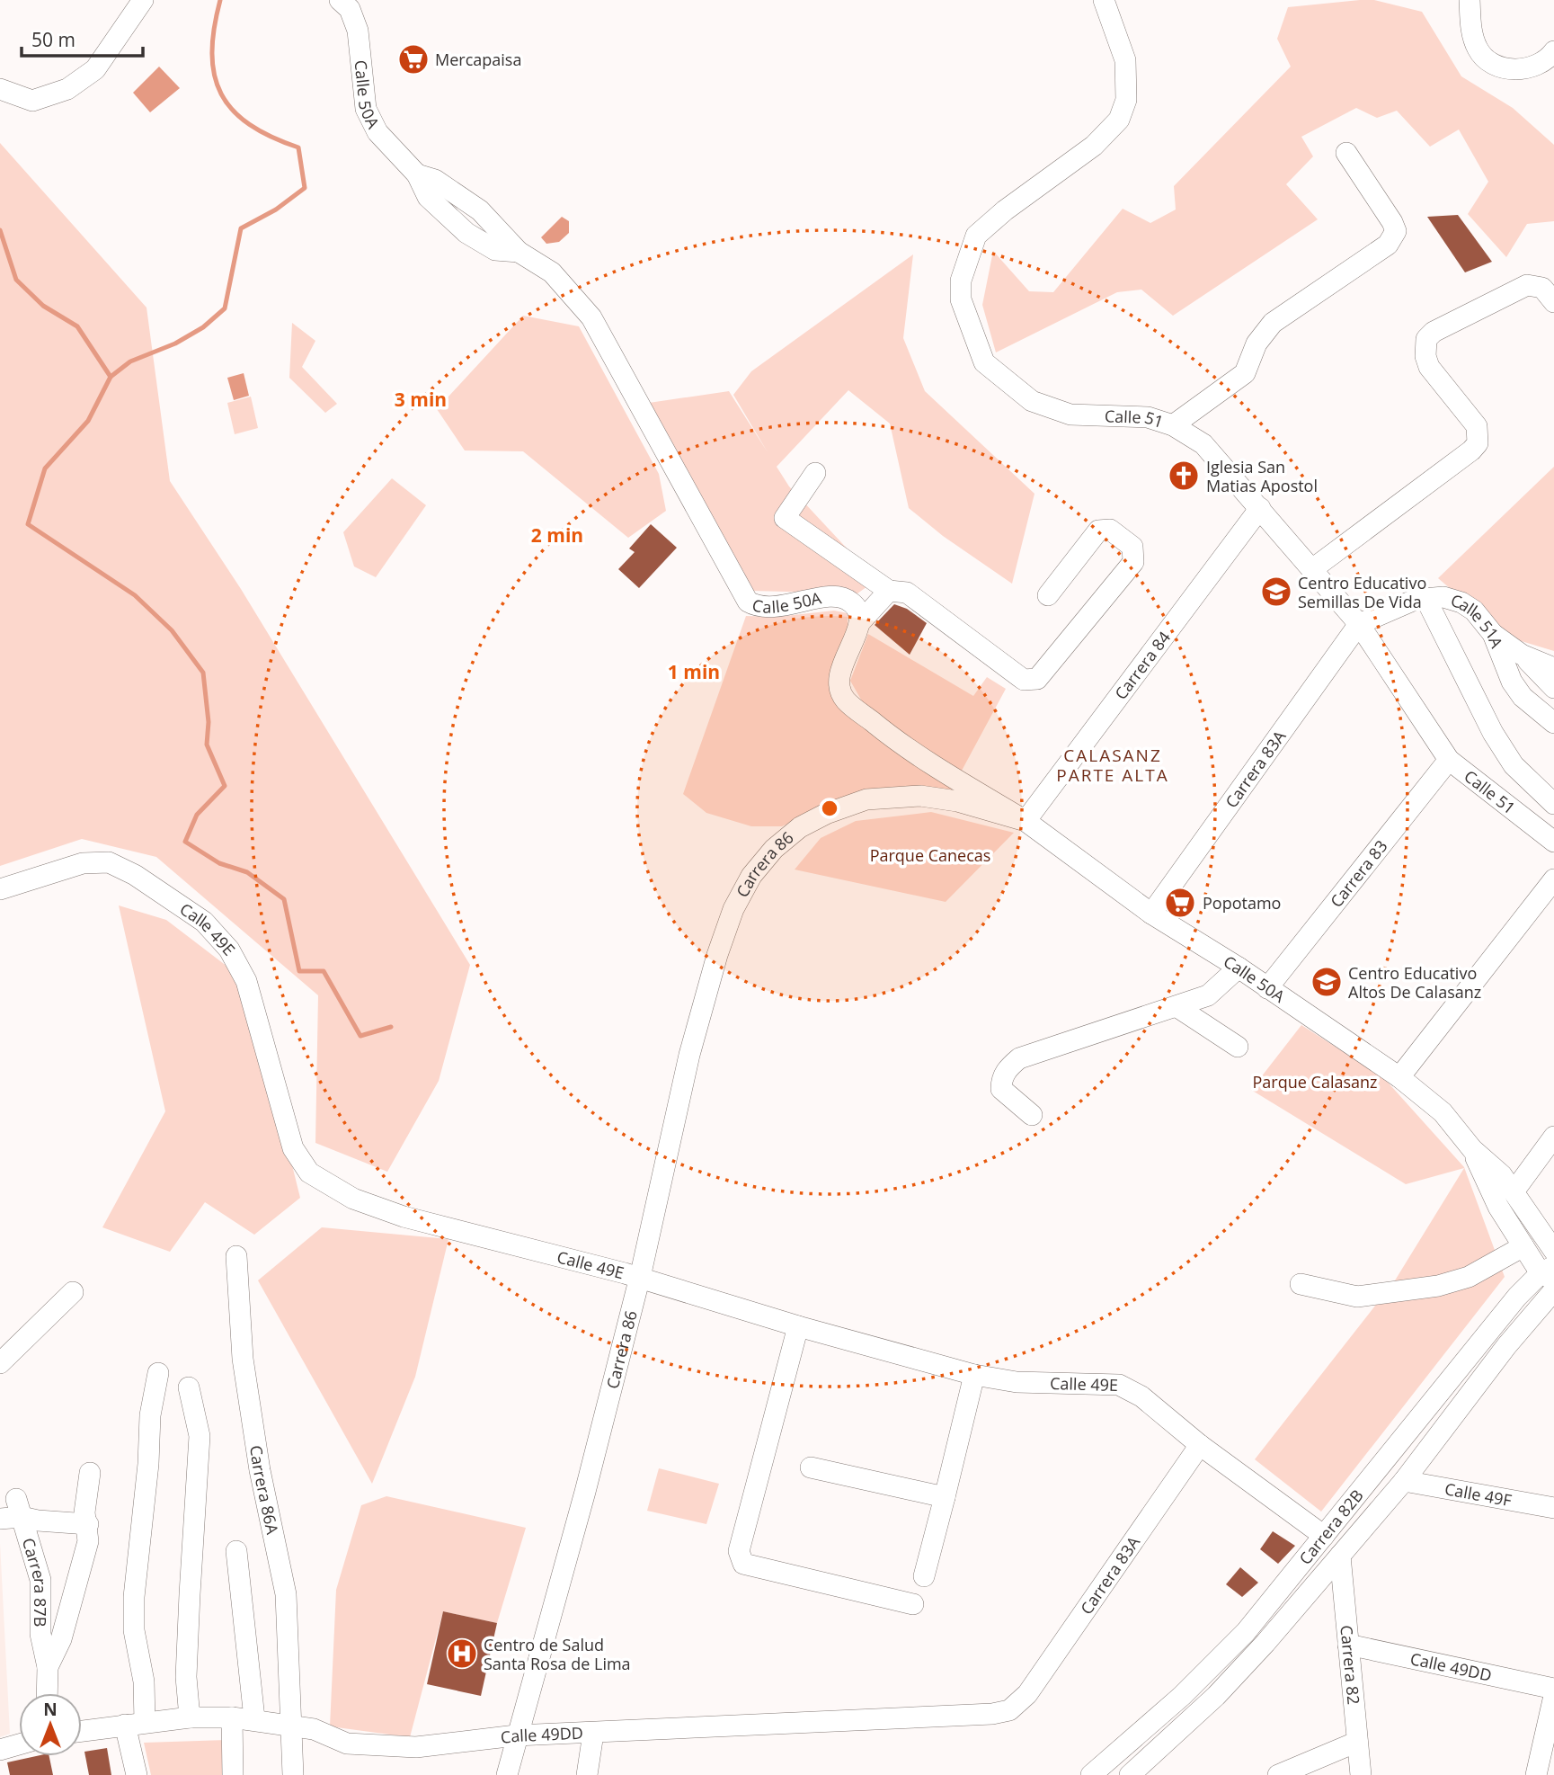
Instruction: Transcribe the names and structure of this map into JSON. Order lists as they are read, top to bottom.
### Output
{
  "streets": {
    "street": [
      "Calle 50A",
      "Calle 51",
      "Calle 51A",
      "Carrera 84",
      "Carrera 83A",
      "Carrera 86",
      "Carrera 83",
      "Calle 49E",
      "Carrera 86A",
      "Calle 49F",
      "Carrera 82B",
      "Carrera 87B",
      "Carrera 82",
      "Calle 49DD"
    ]
  },
  "crossings": [
    ["Calle 50A", "Carrera 84"],
    ["Calle 50A", "Carrera 83A"],
    ["Calle 50A", "Carrera 86"],
    ["Calle 50A", "Carrera 83"],
    ["Calle 50A", "Carrera 82B"],
    ["Calle 51", "Calle 51A"],
    ["Calle 51", "Carrera 84"],
    ["Calle 51", "Carrera 83A"],
    ["Calle 51", "Carrera 83"],
    ["Calle 51A", "Carrera 83A"],
    ["Carrera 83A", "Calle 49E"],
    ["Carrera 83A", "Calle 49DD"],
    ["Carrera 86", "Calle 49E"],
    ["Carrera 86", "Calle 49DD"],
    ["Calle 49E", "Carrera 82B"],
    ["Carrera 86A", "Calle 49DD"],
    ["Calle 49F", "Carrera 82B"],
    ["Carrera 82B", "Carrera 82"],
    ["Carrera 82", "Calle 49DD"]
  ],
  "districts": ["CALASANZ PARTE ALTA"],
  "parks": ["Parque Canecas", "Parque Calasanz"],
  "places": {
    "supermarket": ["Mercapaisa", "Popotamo"],
    "church": ["Iglesia San Matias Apostol"],
    "school or university": ["Centro Educativo Semillas De Vida", "Centro Educativo Altos De Calasanz"],
    "hospital": ["Centro de Salud Santa Rosa de Lima"]
  },
  "scale_bar": "50 m",
  "north": "top",
  "rings": ["3 min", "2 min", "1 min"]
}
